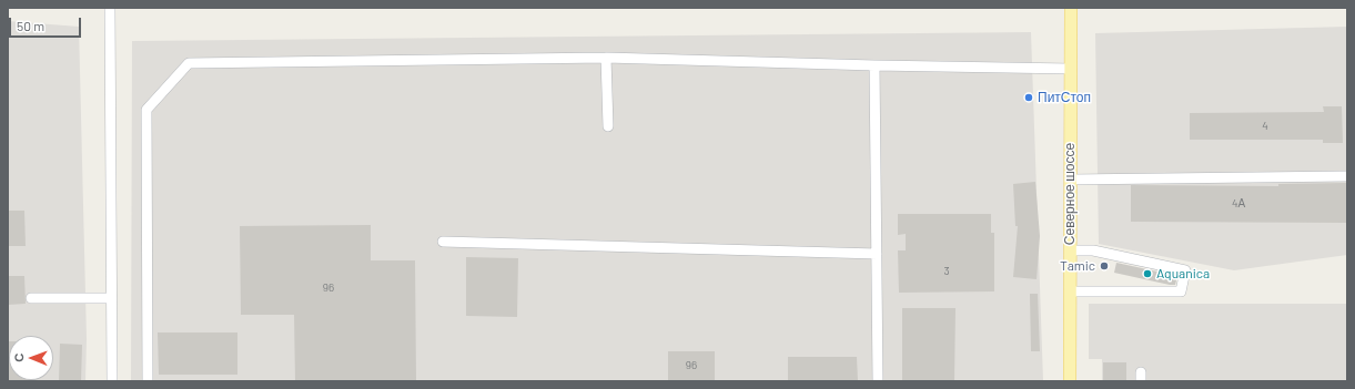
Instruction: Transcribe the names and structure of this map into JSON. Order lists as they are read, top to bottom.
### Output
{
  "streets": {
    "main road": ["Северное шоссе"]
  },
  "places": ["ПитСтоп", "Tamic", "Aquanica"],
  "house_numbers": [
    "4",
    "4А",
    "3",
    "96",
    "96"
  ],
  "scale_bar": "50 m",
  "north": "left"
}
